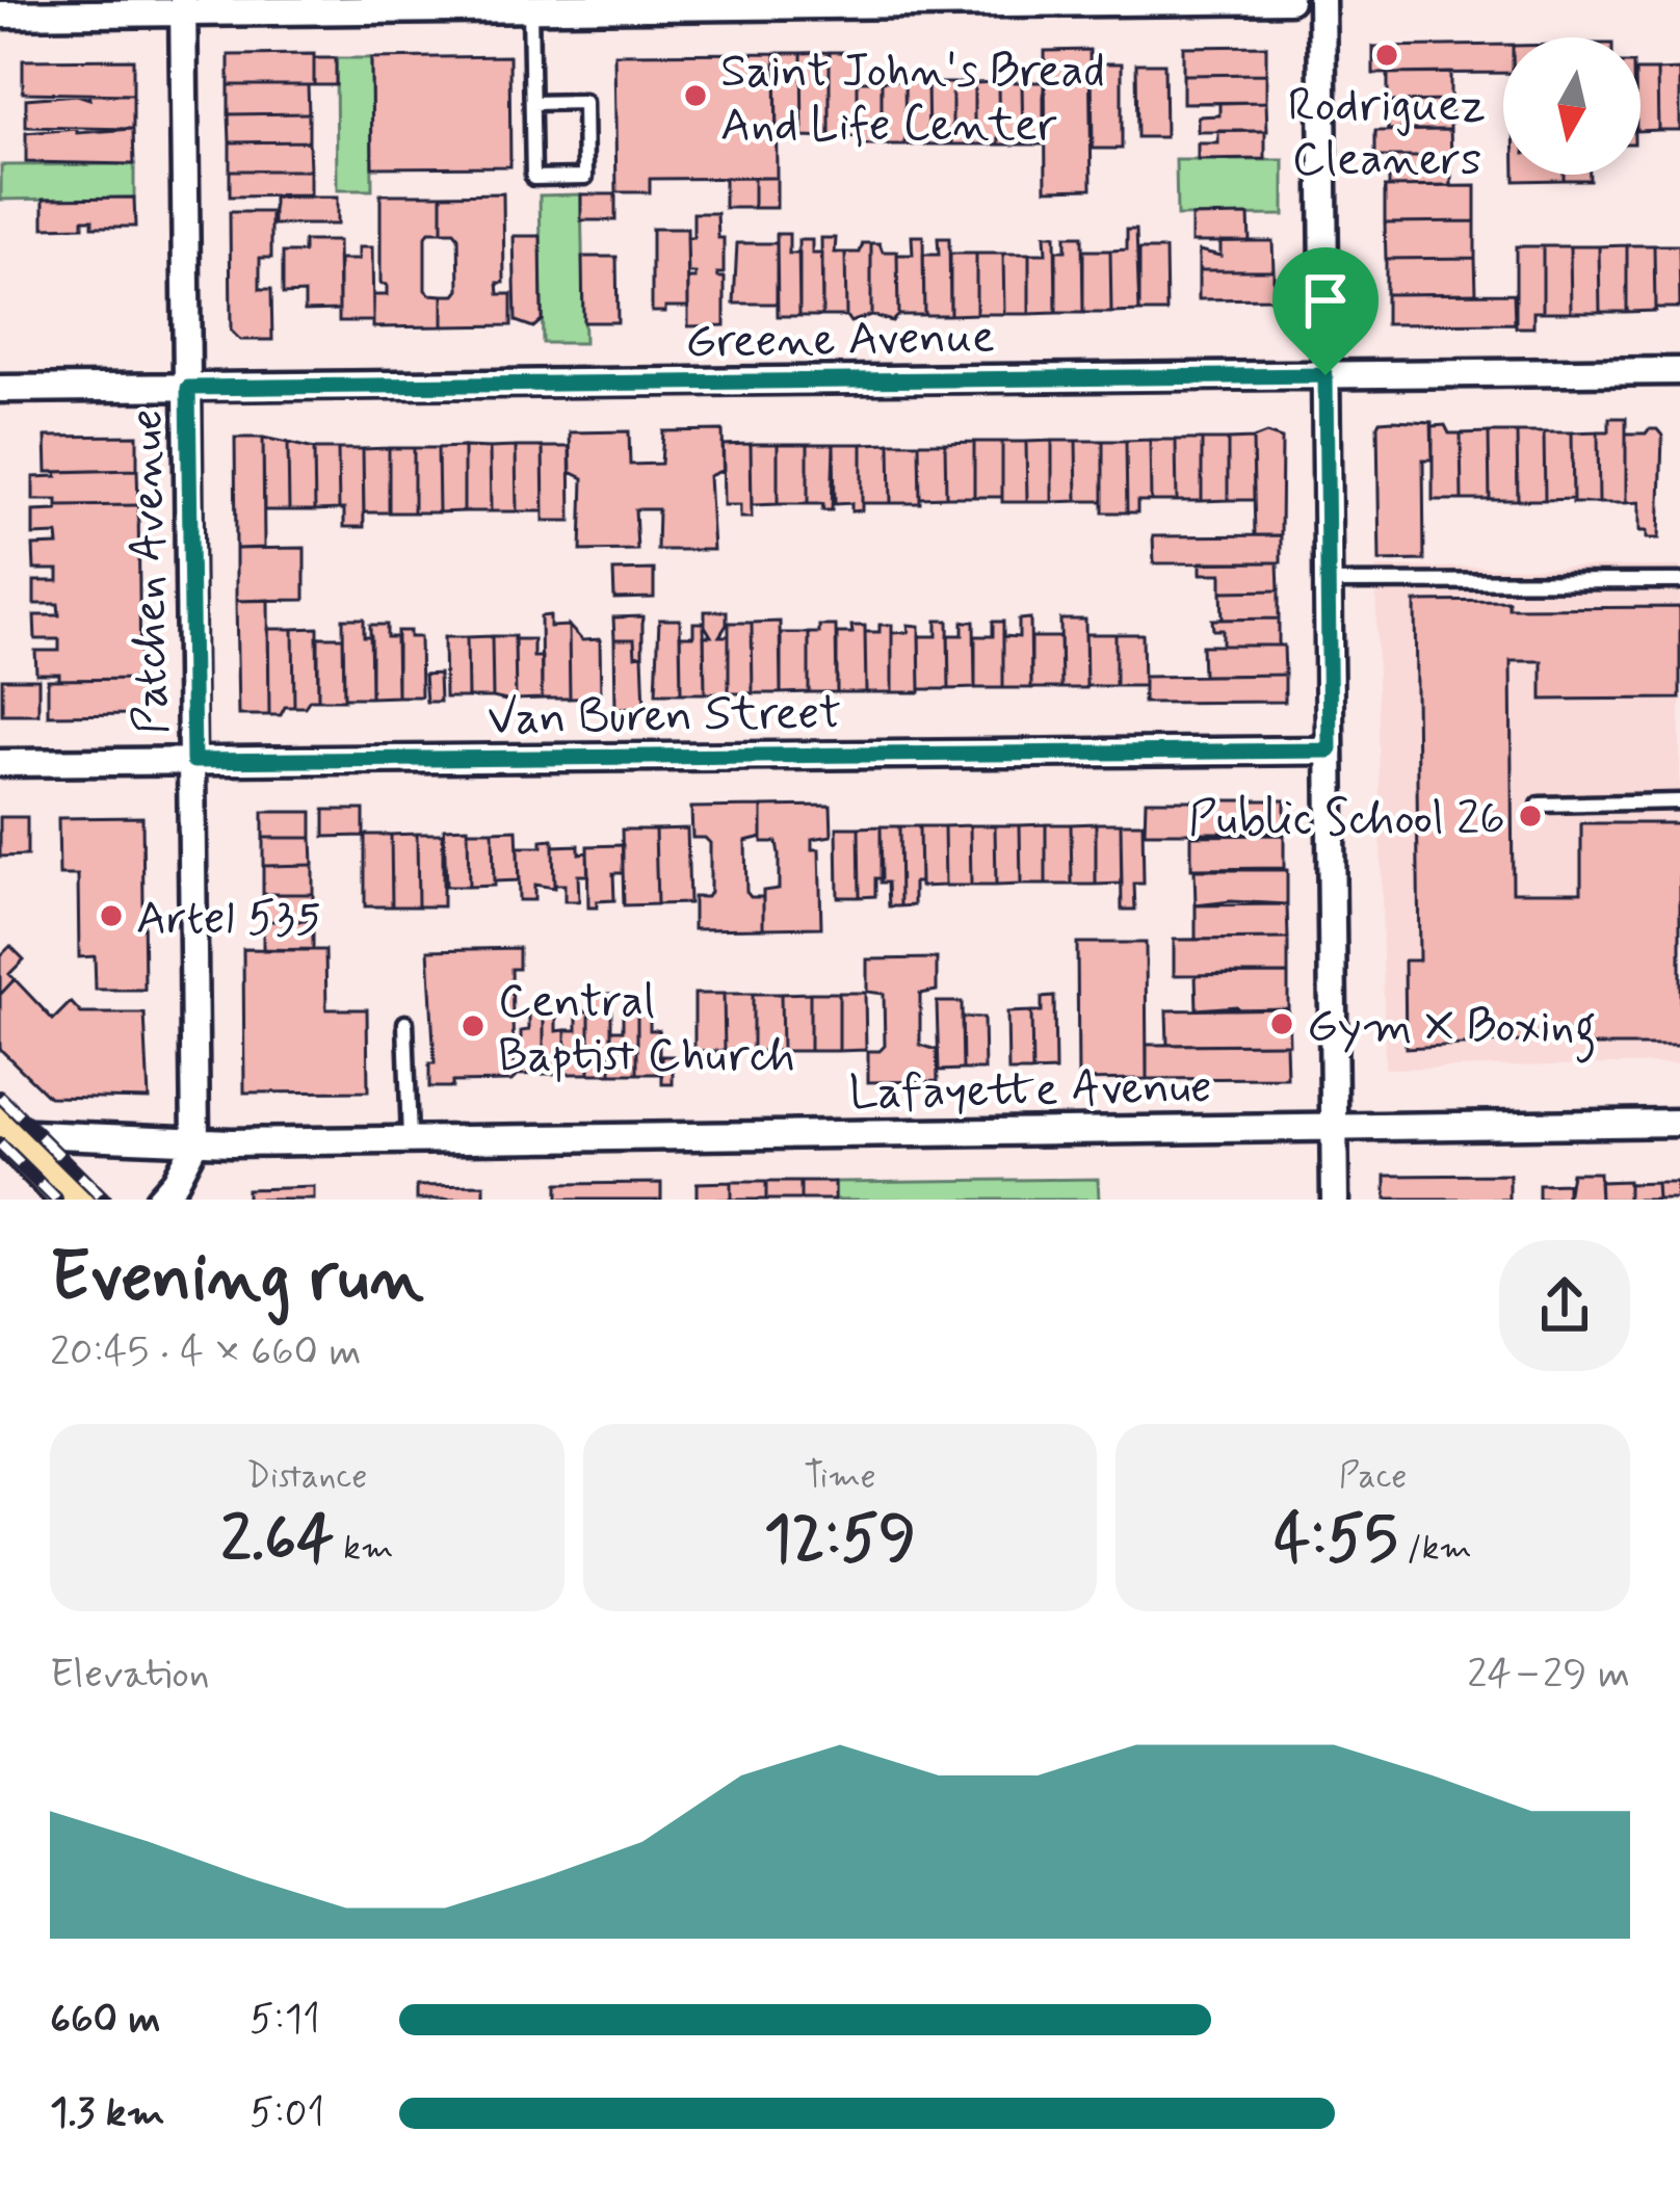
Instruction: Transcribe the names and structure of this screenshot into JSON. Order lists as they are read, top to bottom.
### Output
{
  "streets": {
    "street": [
      "Greene Avenue",
      "Patchen Avenue",
      "Van Buren Street",
      "Lafayette Avenue"
    ]
  },
  "crossings": [
    ["Greene Avenue", "Patchen Avenue"],
    ["Patchen Avenue", "Van Buren Street"],
    ["Patchen Avenue", "Lafayette Avenue"]
  ],
  "places": [
    "Rodriguez Cleaners",
    "Saint John's Bread And Life Center",
    "Public School 26",
    "Artel 535",
    "Gym X Boxing",
    "Central Baptist Church"
  ],
  "north": "bottom",
  "page": {
    "heading": ["Evening run", "20:45 · 4 × 660 m"],
    "stats": [
      ["Distance", "2.64 km"],
      ["Time", "12:59"],
      ["Pace", "4:55 /km"]
    ],
    "chart": ["Elevation", "24–29 m"],
    "list": [
      {
        "name": "660 m",
        "note": "5:11"
      },
      {
        "name": "1.3 km",
        "note": "5:01"
      }
    ]
  }
}
